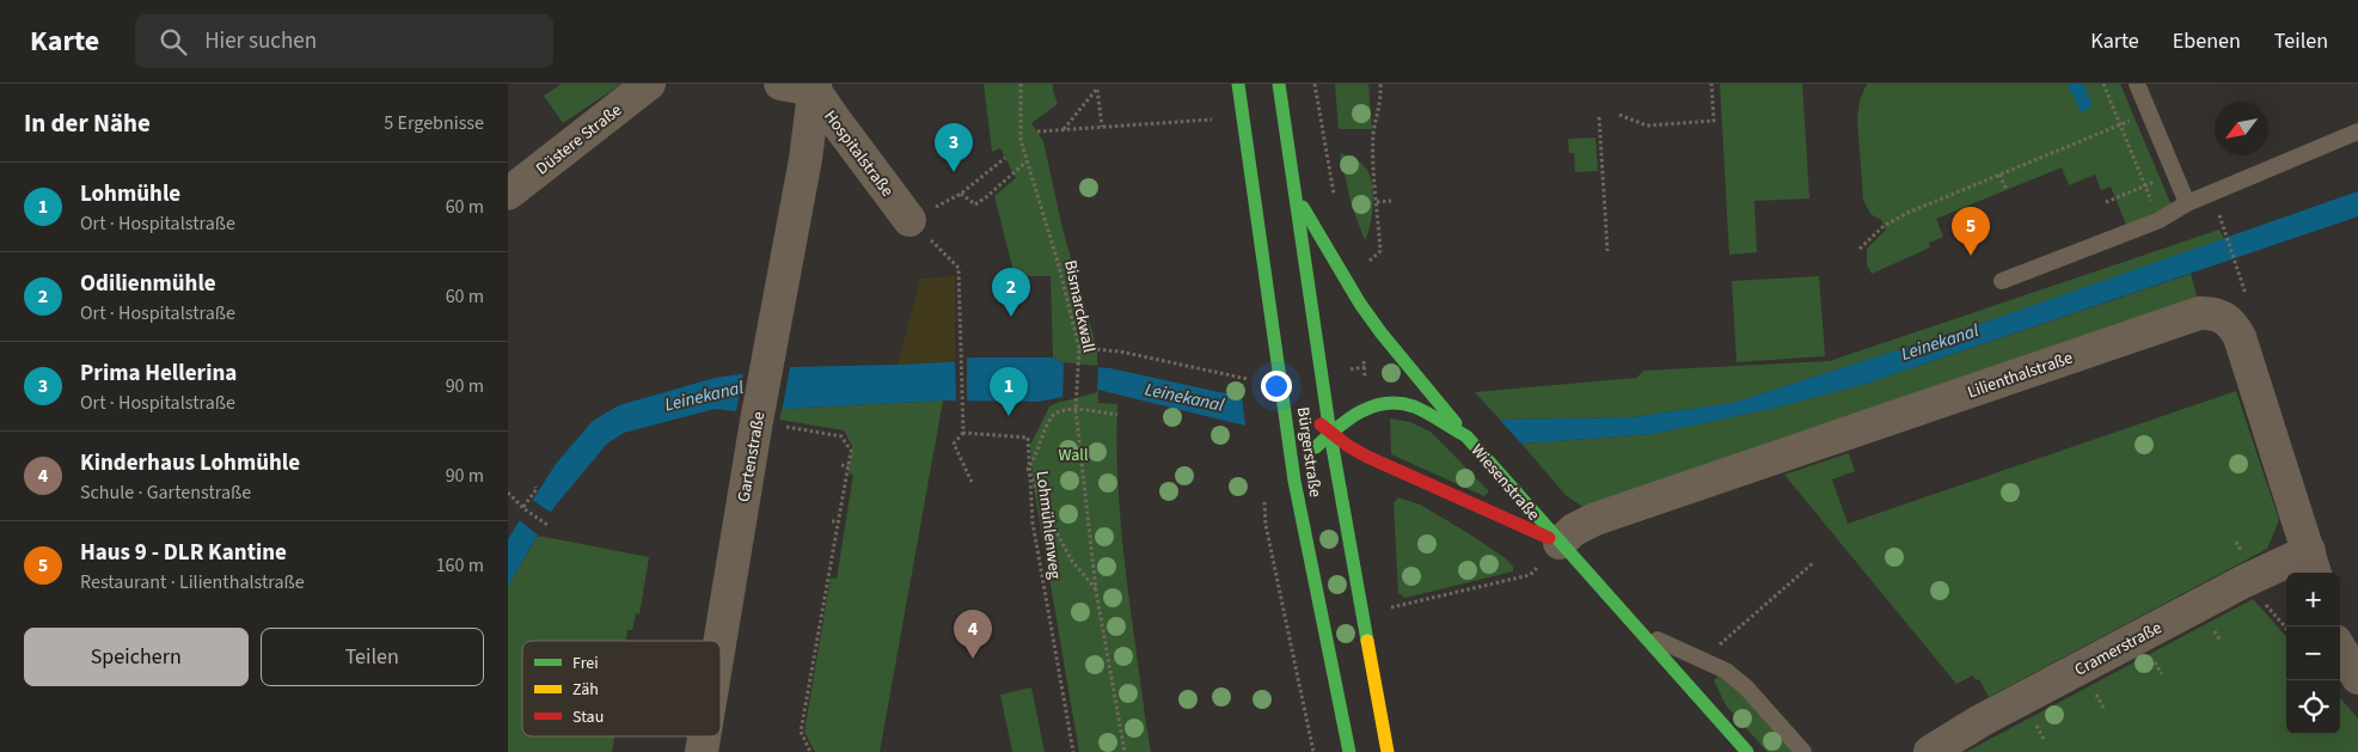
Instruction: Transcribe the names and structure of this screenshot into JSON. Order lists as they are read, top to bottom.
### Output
{
  "streets": {
    "main road": ["Bürgerstraße", "Wiesenstraße"],
    "street": [
      "Düstere Straße",
      "Hospitalstraße",
      "Lilienthalstraße",
      "Gartenstraße",
      "Cramerstraße"
    ],
    "path": ["Bismarckwall", "Lohmühlenweg"]
  },
  "crossings": [
    ["Hospitalstraße", "Gartenstraße"],
    ["Lilienthalstraße", "Wiesenstraße"],
    ["Lilienthalstraße", "Cramerstraße"],
    ["Bürgerstraße", "Wiesenstraße"]
  ],
  "water": ["Leinekanal"],
  "parks": ["Wall"],
  "legend": ["Frei", "Zäh", "Stau"],
  "north": "bottom left",
  "page": {
    "header": "Karte",
    "search": "Hier suchen",
    "nav": ["Karte", "Ebenen", "Teilen"],
    "heading": ["In der Nähe", "5 Ergebnisse"],
    "pins": [
      "3",
      "5",
      "2",
      "1",
      "4"
    ],
    "list": [
      {
        "mark": "1",
        "name": "Lohmühle",
        "note": "Ort · Hospitalstraße",
        "value": "60 m"
      },
      {
        "mark": "2",
        "name": "Odilienmühle",
        "note": "Ort · Hospitalstraße",
        "value": "60 m"
      },
      {
        "mark": "3",
        "name": "Prima Hellerina",
        "note": "Ort · Hospitalstraße",
        "value": "90 m"
      },
      {
        "mark": "4",
        "name": "Kinderhaus Lohmühle",
        "note": "Schule · Gartenstraße",
        "value": "90 m"
      },
      {
        "mark": "5",
        "name": "Haus 9 - DLR Kantine",
        "note": "Restaurant · Lilienthalstraße",
        "value": "160 m"
      }
    ],
    "map_buttons": ["+", "−"],
    "buttons": ["Speichern", "Teilen"]
  }
}
